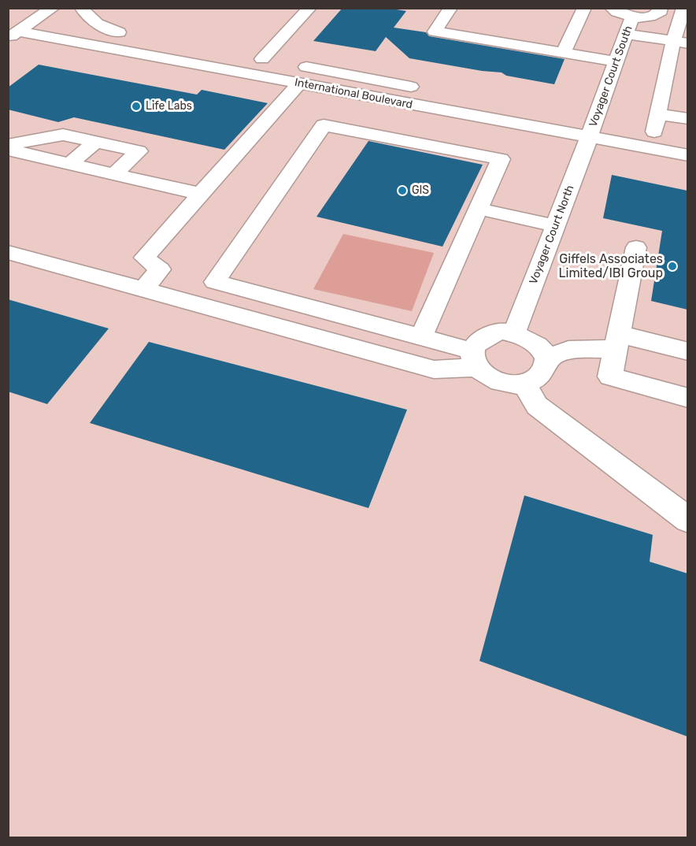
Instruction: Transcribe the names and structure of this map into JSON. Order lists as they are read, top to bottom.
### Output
{
  "streets": {
    "street": ["Voyager Court South", "International Boulevard", "Voyager Court North"]
  },
  "crossings": [
    ["Voyager Court South", "International Boulevard"],
    ["Voyager Court South", "Voyager Court North"],
    ["International Boulevard", "Voyager Court North"]
  ],
  "places": ["Life Labs", "GIS", "Giffels Associates Limited/IBI Group"]
}
